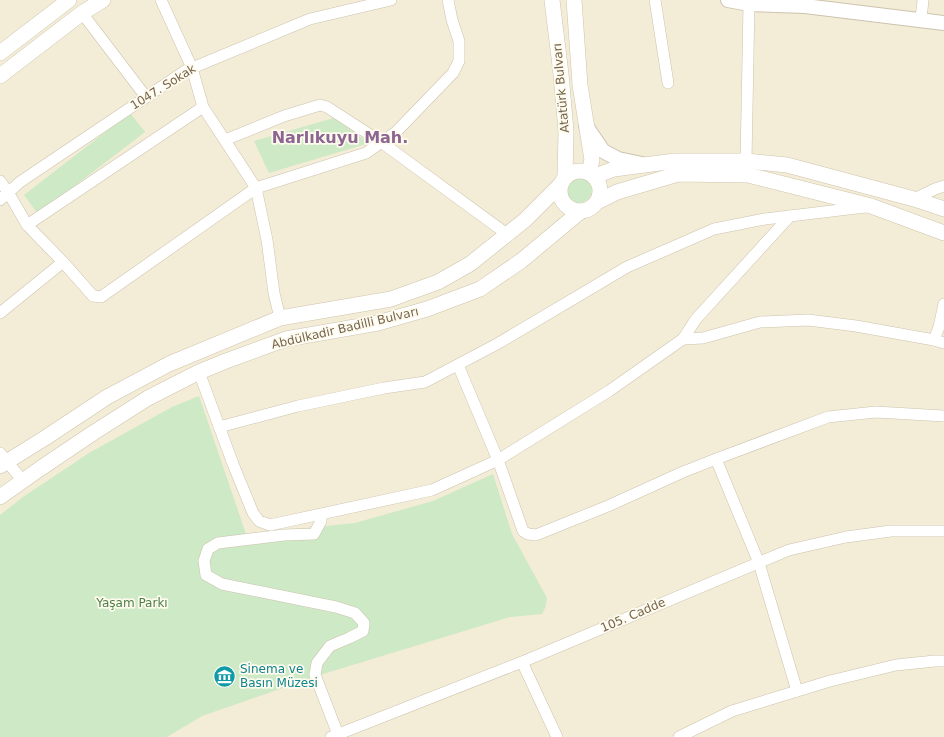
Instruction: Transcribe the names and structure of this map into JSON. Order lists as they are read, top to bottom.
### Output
{
  "streets": {
    "main road": ["Atatürk Bulvarı", "Abdülkadir Badilli Bulvarı"],
    "street": ["1047. Sokak", "105. Cadde"]
  },
  "crossings": [
    ["Atatürk Bulvarı", "Abdülkadir Badilli Bulvarı"]
  ],
  "districts": ["Narlıkuyu Mah."],
  "parks": ["Yaşam Parkı"],
  "places": {
    "museum": ["Sinema ve Basın Müzesi"]
  }
}
